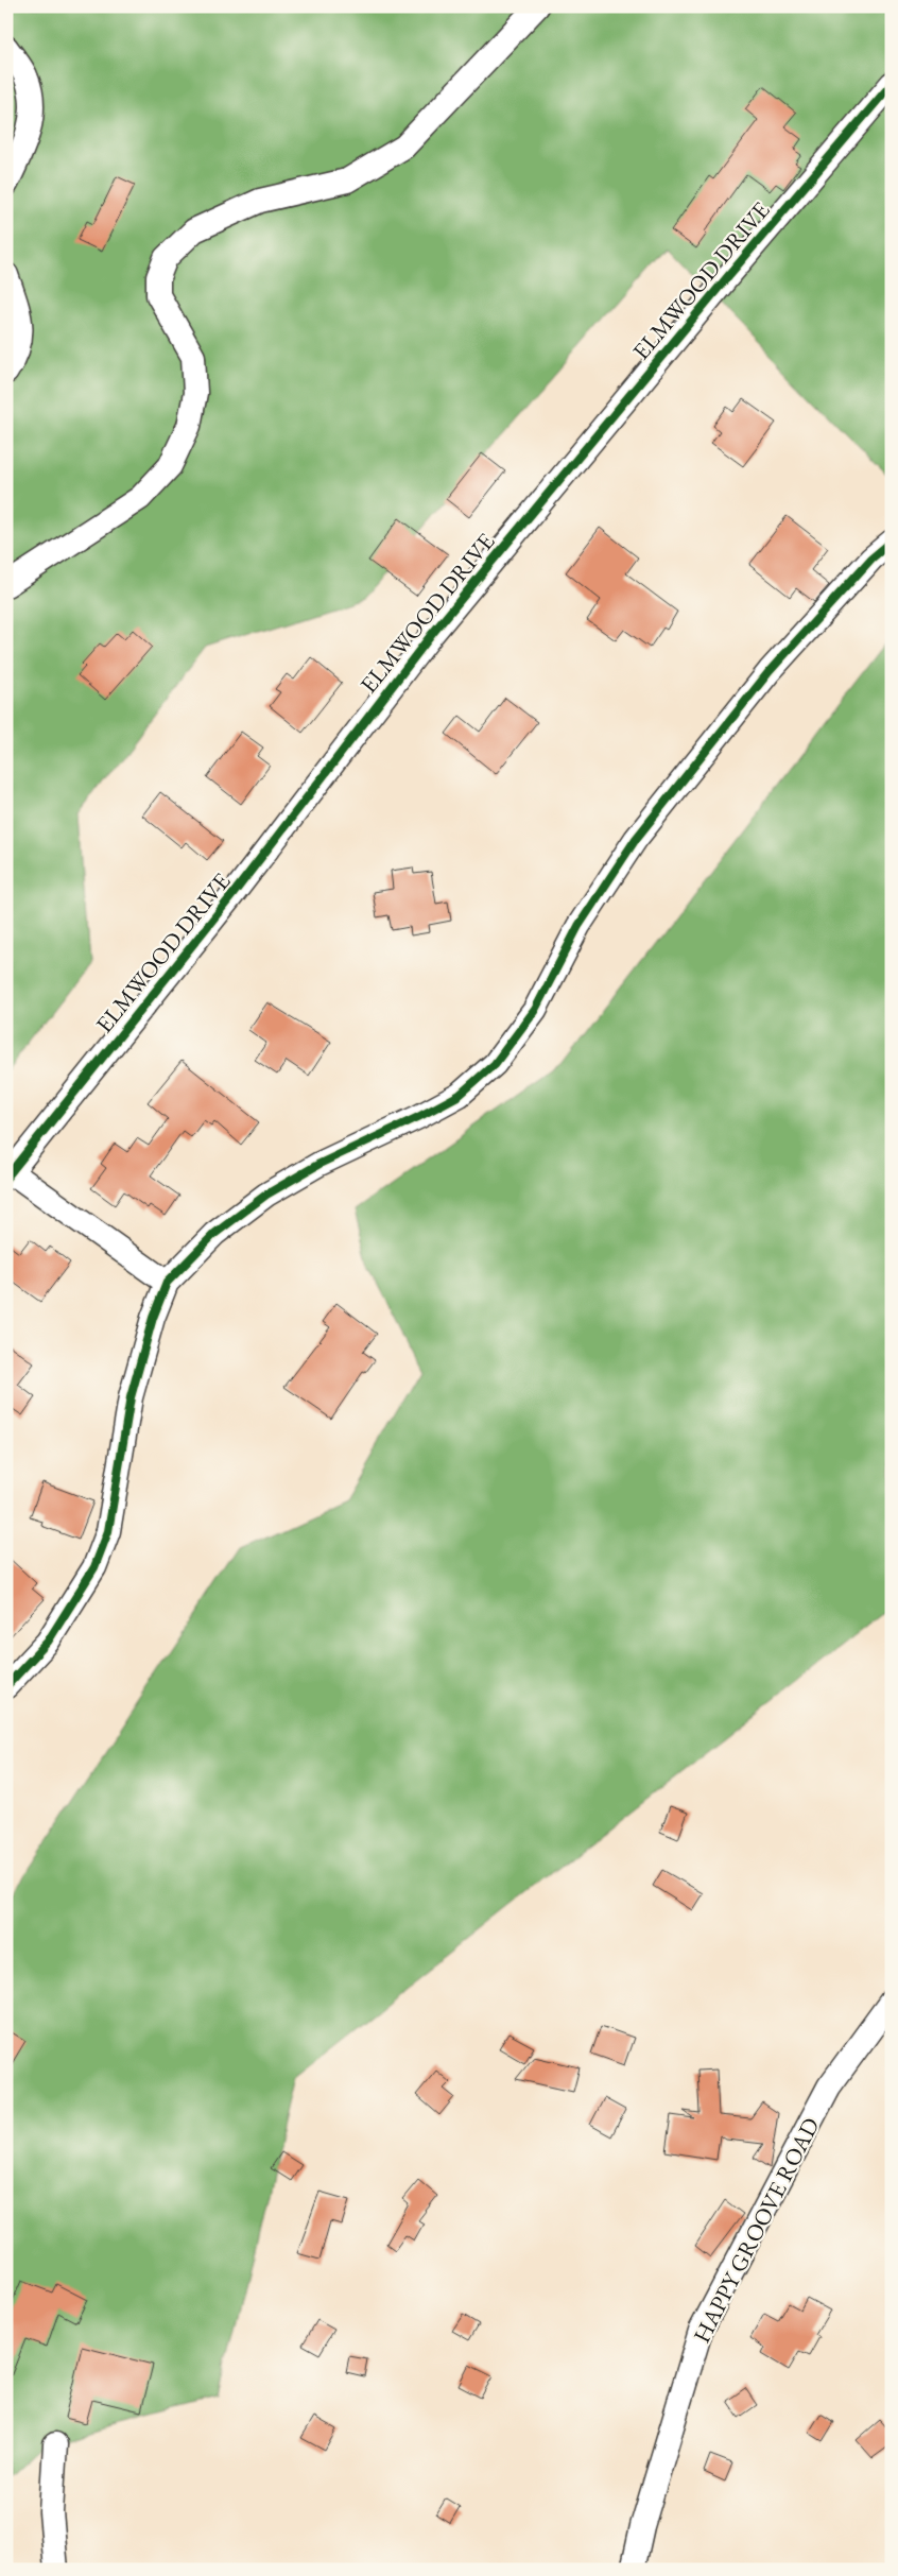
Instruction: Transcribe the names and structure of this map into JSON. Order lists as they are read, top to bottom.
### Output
{
  "streets": {
    "street": ["ELMWOOD DRIVE", "HAPPY GROOVE ROAD"]
  }
}
